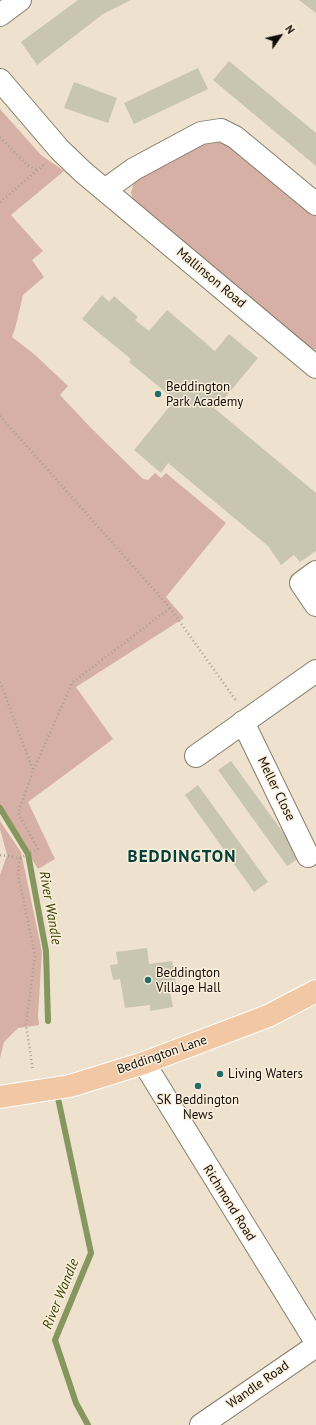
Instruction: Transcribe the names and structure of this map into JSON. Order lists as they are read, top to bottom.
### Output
{
  "streets": {
    "main road": ["Beddington Lane"],
    "street": [
      "Mallinson Road",
      "Meller Close",
      "Richmond Road",
      "Wandle Road"
    ]
  },
  "crossings": [
    ["Beddington Lane", "Richmond Road"]
  ],
  "districts": ["BEDDINGTON"],
  "water": ["River Wandle"],
  "places": [
    "Beddington Park Academy",
    "Beddington Village Hall",
    "Living Waters",
    "SK Beddington News"
  ],
  "north": "top right"
}
